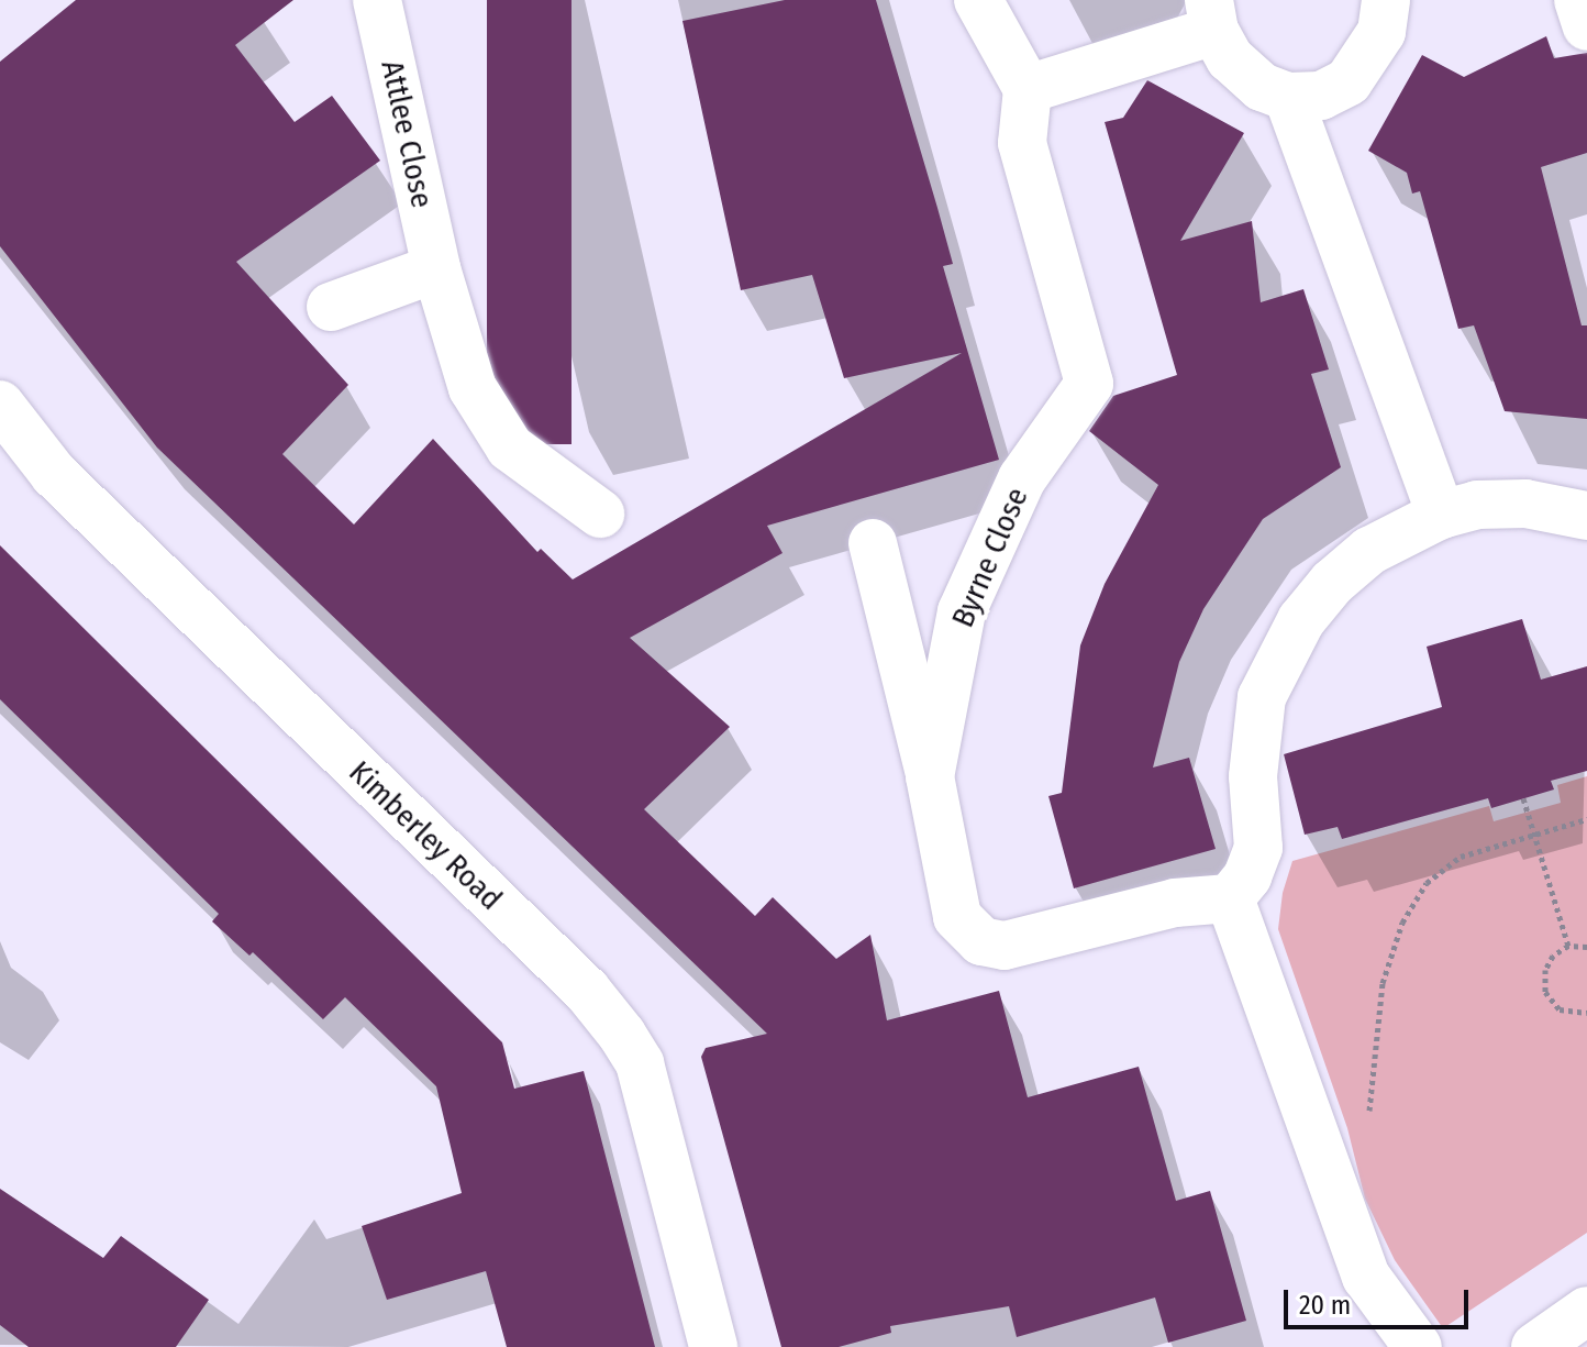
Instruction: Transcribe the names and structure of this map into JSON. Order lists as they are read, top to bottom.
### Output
{
  "streets": {
    "street": ["Attlee Close", "Byrne Close", "Kimberley Road"]
  },
  "scale_bar": "20 m"
}
